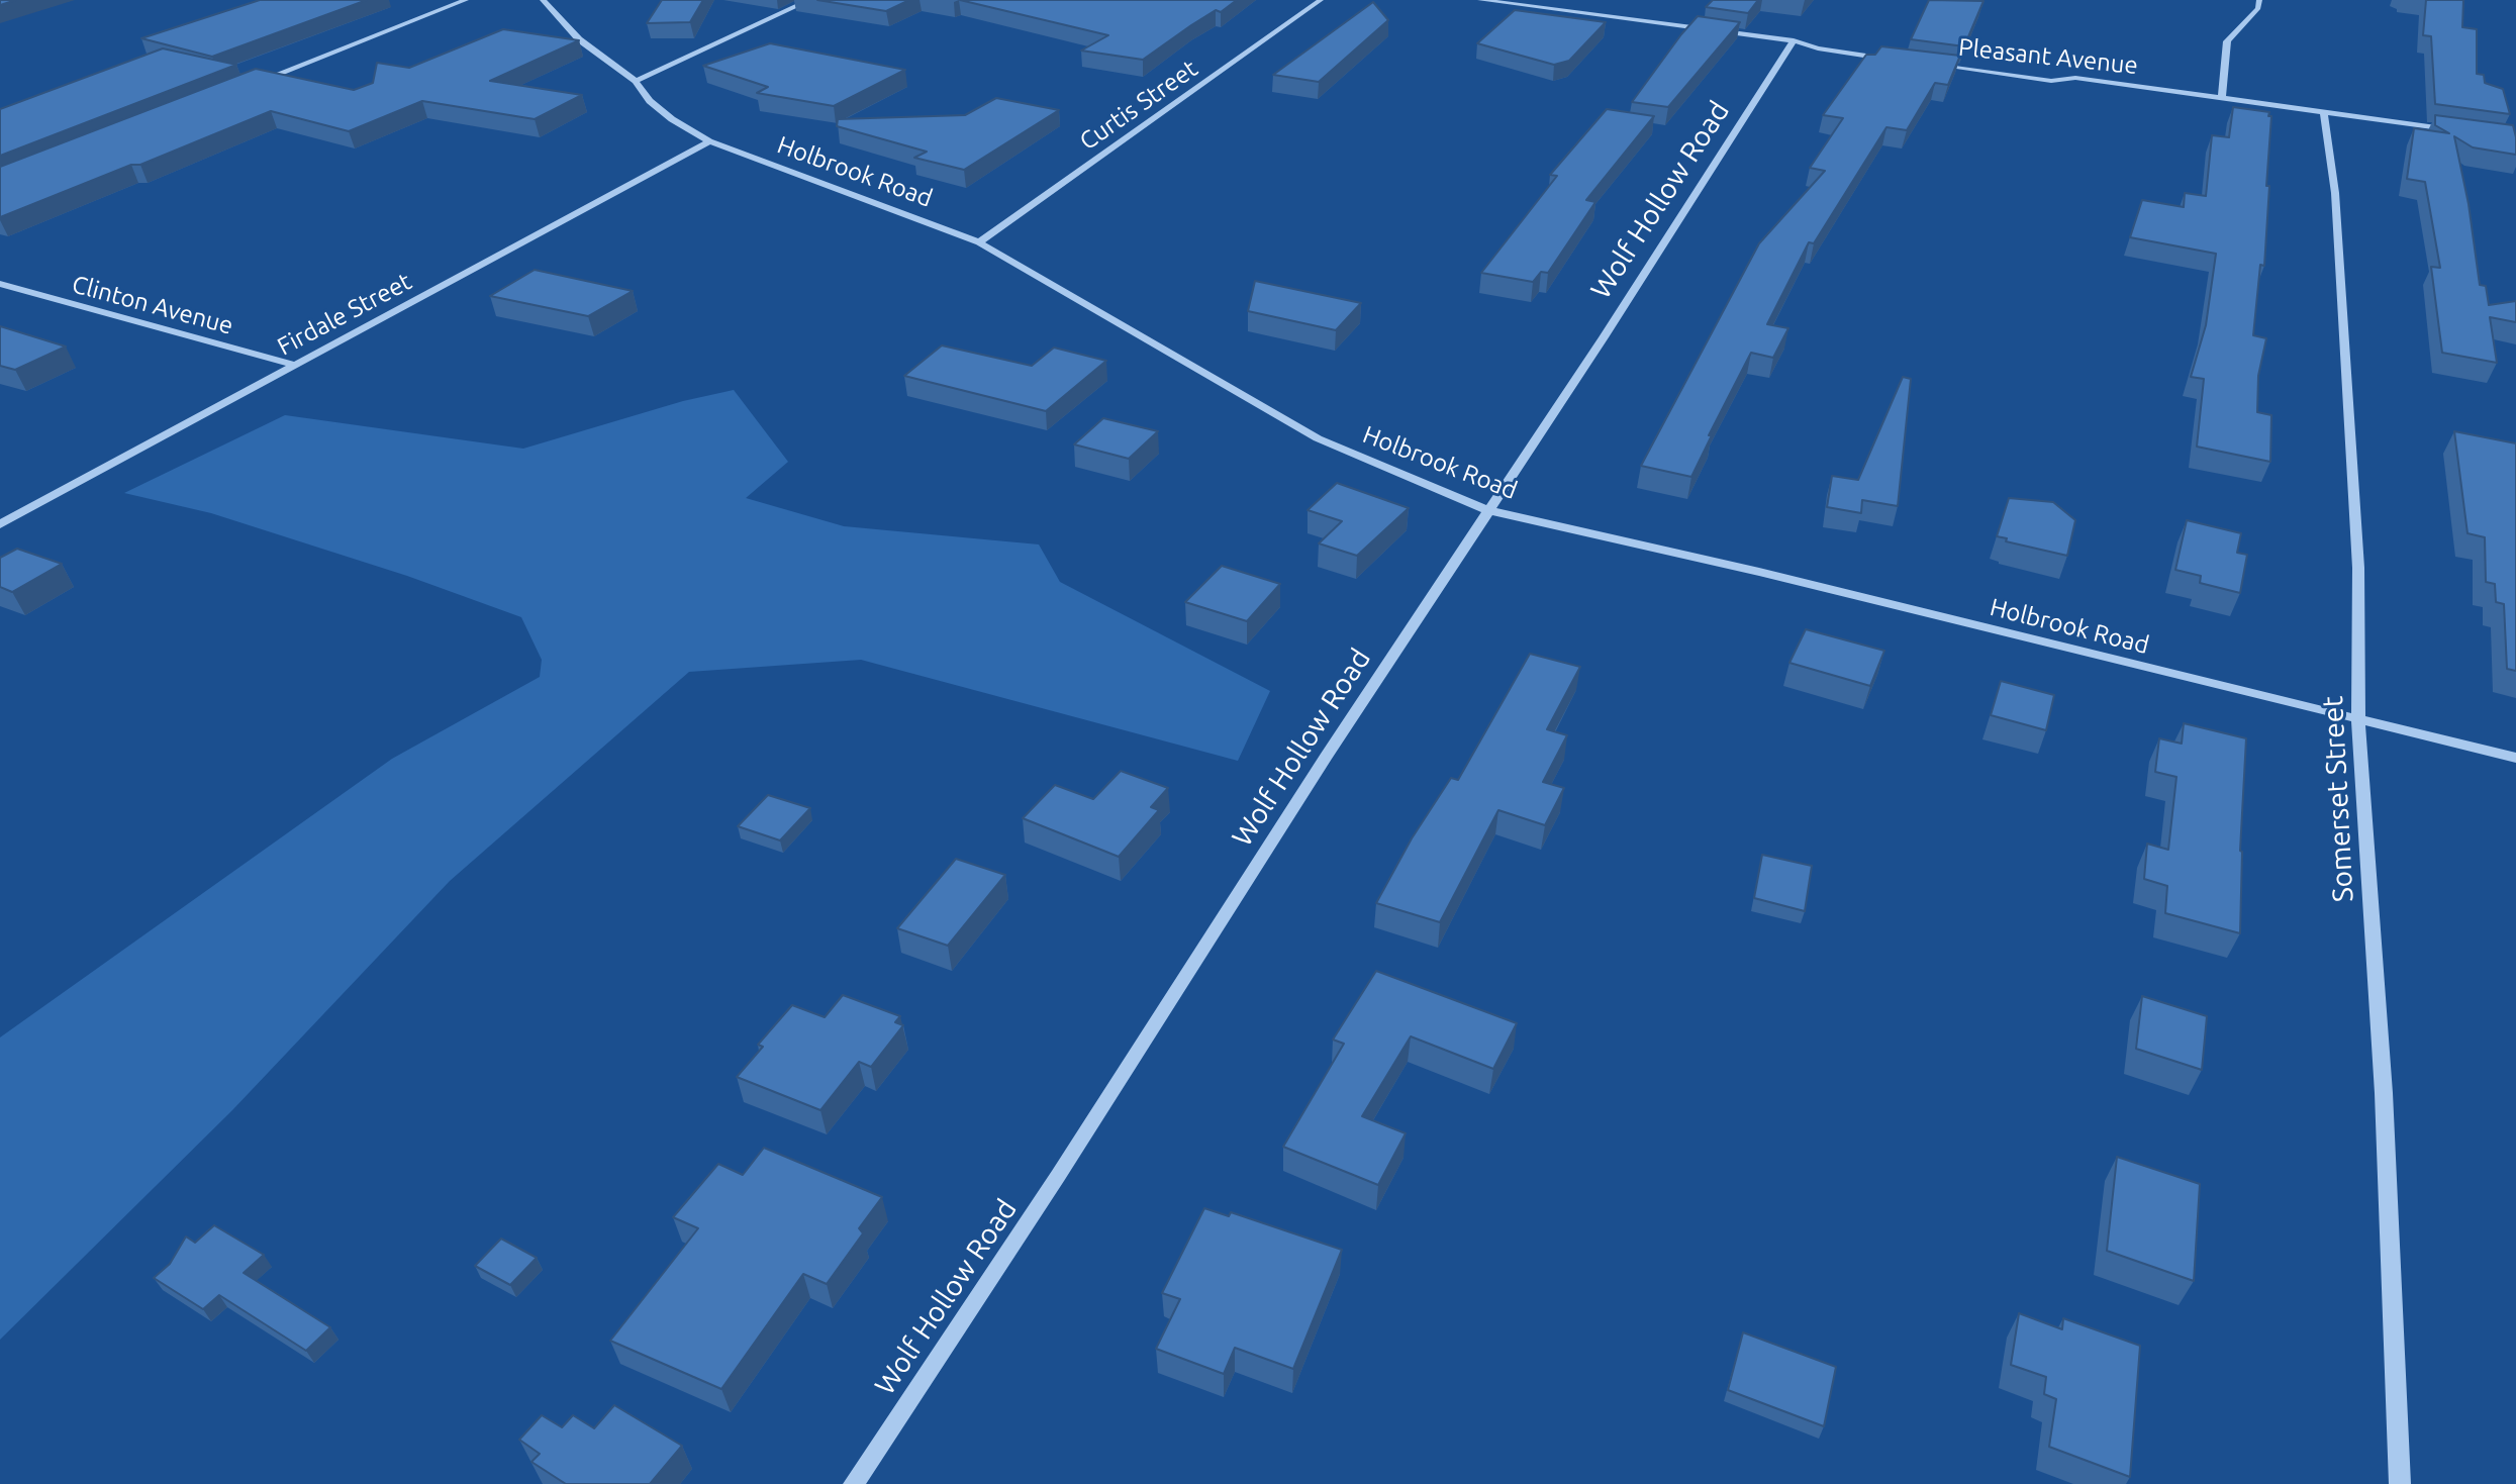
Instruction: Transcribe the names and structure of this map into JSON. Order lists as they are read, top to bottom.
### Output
{
  "streets": {
    "street": [
      "Pleasant Avenue",
      "Curtis Street",
      "Holbrook Road",
      "Wolf Hollow Road",
      "Clinton Avenue",
      "Firdale Street",
      "Somerset Street"
    ]
  },
  "crossings": [
    ["Pleasant Avenue", "Somerset Street"],
    ["Curtis Street", "Holbrook Road"],
    ["Holbrook Road", "Wolf Hollow Road"],
    ["Holbrook Road", "Firdale Street"],
    ["Holbrook Road", "Somerset Street"],
    ["Clinton Avenue", "Firdale Street"]
  ]
}
